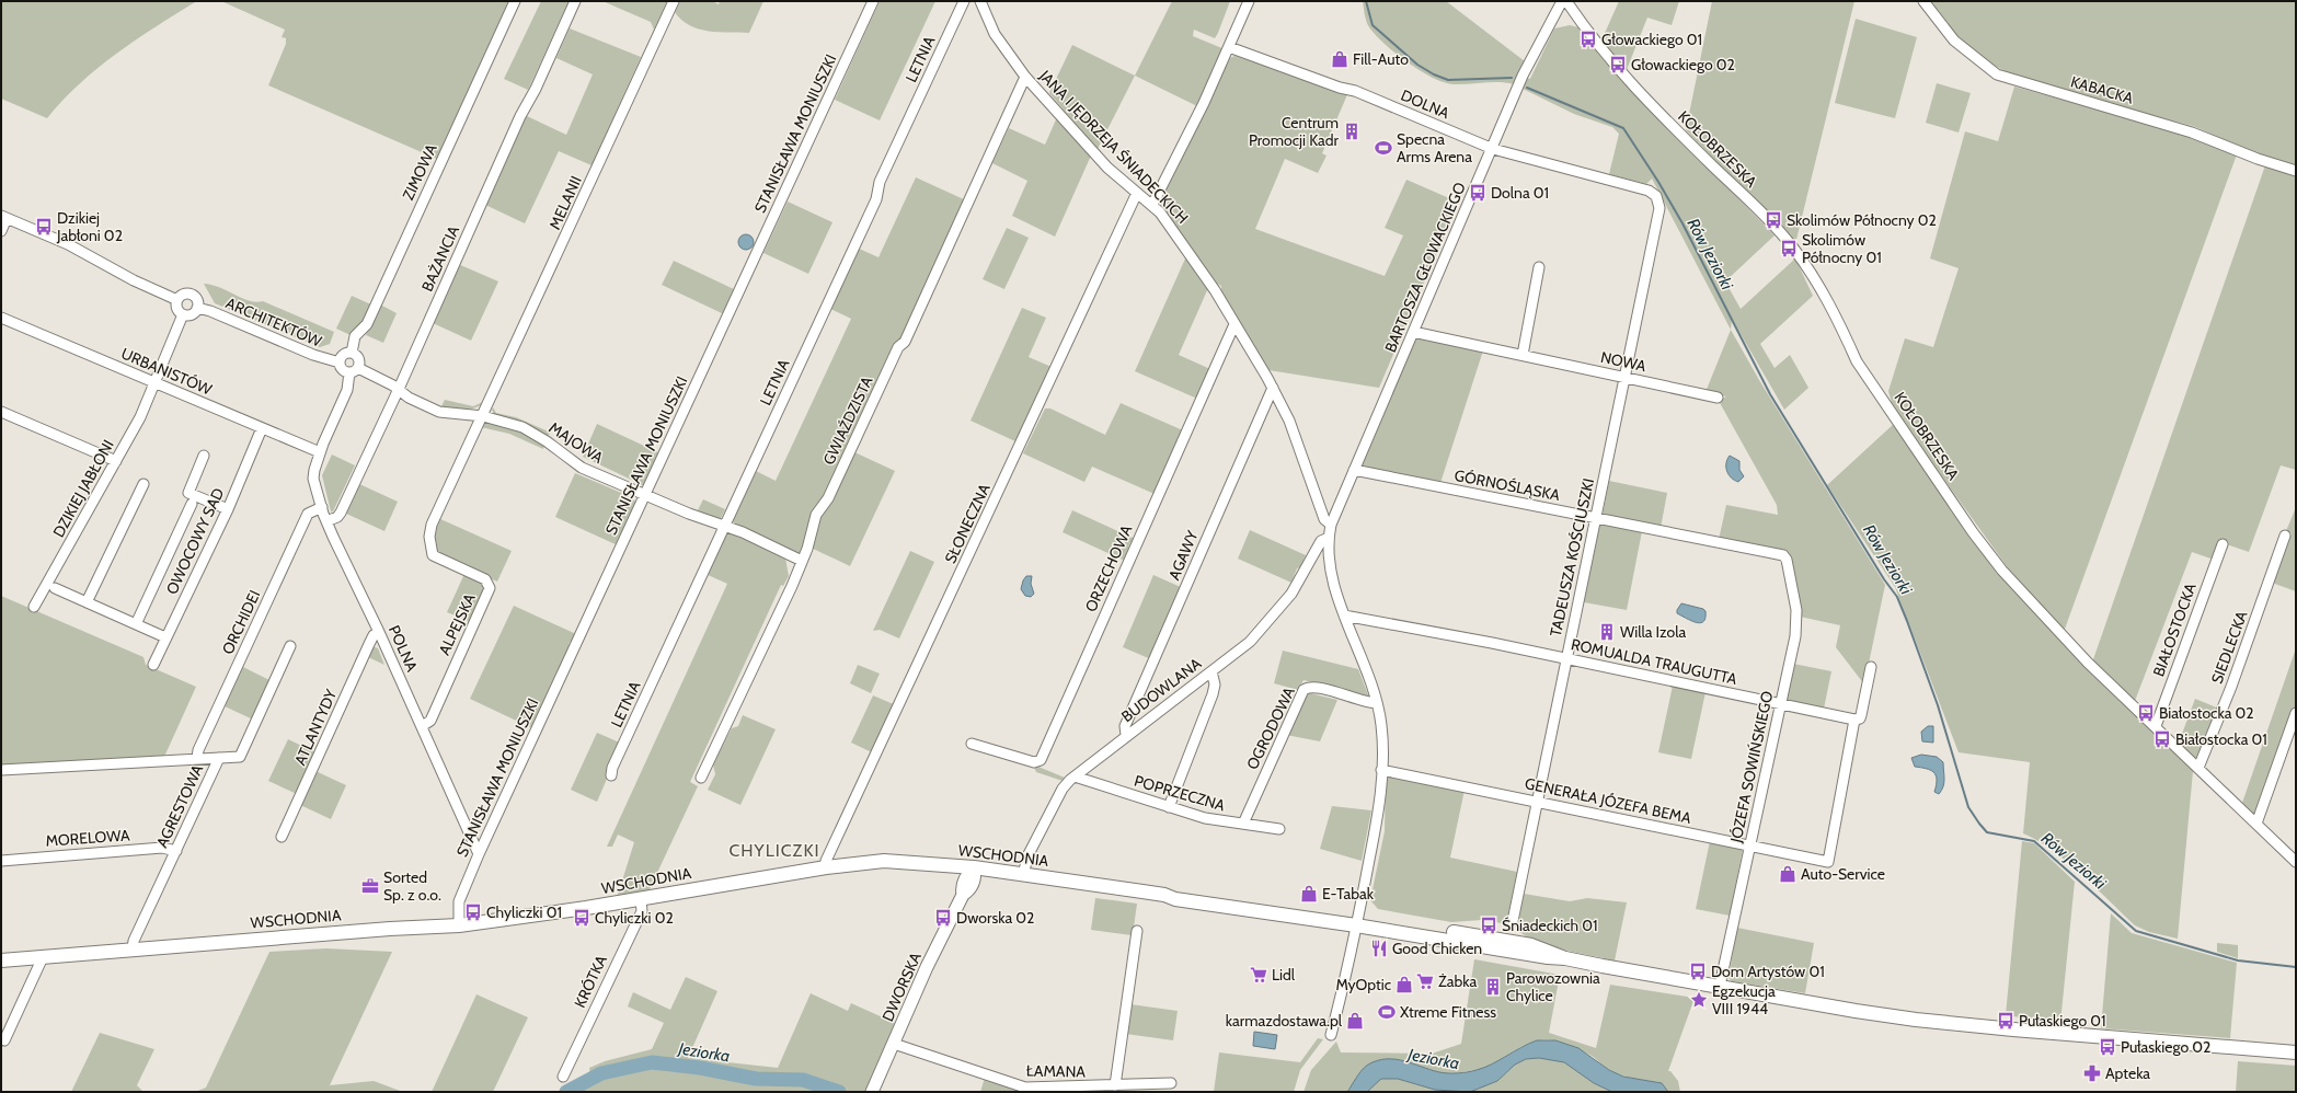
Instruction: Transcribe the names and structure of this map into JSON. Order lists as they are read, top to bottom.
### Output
{
  "streets": {
    "main road": ["WSCHODNIA"],
    "street": [
      "LETNIA",
      "KABACKA",
      "DOLNA",
      "STANISŁAWA MONIUSZKI",
      "JANA I JĘDRZEJA ŚNIADECKICH",
      "KOŁOBRZESKA",
      "ZIMOWA",
      "MELANII",
      "BAŻANCIA",
      "BARTOSZA GŁOWACKIEGO",
      "ARCHITEKTÓW",
      "NOWA",
      "URBANISTÓW",
      "GWIAŹDZISTA",
      "MAJOWA",
      "GÓRNOŚLĄSKA",
      "DZIKIEJ JABŁONI",
      "SŁONECZNA",
      "OWOCOWY SAD",
      "AGAWY",
      "TADEUSZA KOŚCIUSZKI",
      "ORZECHOWA",
      "ORCHIDEI",
      "ALPEJSKA",
      "BIAŁOSTOCKA",
      "SIEDLECKA",
      "POLNA",
      "ROMUALDA TRAUGUTTA",
      "BUDOWLANA",
      "ATLANTYDY",
      "OGRODOWA",
      "JÓZEFA SOWIŃSKIEGO",
      "POPRZECZNA",
      "GENERAŁA JÓZEFA BEMA",
      "AGRESTOWA",
      "MORELOWA",
      "KRÓTKA",
      "DWORSKA",
      "ŁAMANA"
    ]
  },
  "crossings": [
    ["LETNIA", "MAJOWA"],
    ["DOLNA", "BARTOSZA GŁOWACKIEGO"],
    ["DOLNA", "TADEUSZA KOŚCIUSZKI"],
    ["STANISŁAWA MONIUSZKI", "MAJOWA"],
    ["STANISŁAWA MONIUSZKI", "POLNA"],
    ["STANISŁAWA MONIUSZKI", "WSCHODNIA"],
    ["JANA I JĘDRZEJA ŚNIADECKICH", "BARTOSZA GŁOWACKIEGO"],
    ["JANA I JĘDRZEJA ŚNIADECKICH", "GWIAŹDZISTA"],
    ["JANA I JĘDRZEJA ŚNIADECKICH", "SŁONECZNA"],
    ["JANA I JĘDRZEJA ŚNIADECKICH", "AGAWY"],
    ["JANA I JĘDRZEJA ŚNIADECKICH", "ORZECHOWA"],
    ["KOŁOBRZESKA", "BIAŁOSTOCKA"],
    ["KOŁOBRZESKA", "SIEDLECKA"],
    ["ZIMOWA", "ARCHITEKTÓW"],
    ["ZIMOWA", "MAJOWA"],
    ["MELANII", "MAJOWA"],
    ["MELANII", "ALPEJSKA"],
    ["BAŻANCIA", "MAJOWA"],
    ["BAŻANCIA", "POLNA"],
    ["BARTOSZA GŁOWACKIEGO", "NOWA"],
    ["BARTOSZA GŁOWACKIEGO", "GÓRNOŚLĄSKA"],
    ["ARCHITEKTÓW", "MAJOWA"],
    ["ARCHITEKTÓW", "DZIKIEJ JABŁONI"],
    ["NOWA", "TADEUSZA KOŚCIUSZKI"],
    ["URBANISTÓW", "DZIKIEJ JABŁONI"],
    ["URBANISTÓW", "OWOCOWY SAD"],
    ["URBANISTÓW", "POLNA"],
    ["GWIAŹDZISTA", "MAJOWA"],
    ["MAJOWA", "ALPEJSKA"],
    ["GÓRNOŚLĄSKA", "TADEUSZA KOŚCIUSZKI"],
    ["GÓRNOŚLĄSKA", "JÓZEFA SOWIŃSKIEGO"],
    ["SŁONECZNA", "WSCHODNIA"],
    ["AGAWY", "BUDOWLANA"],
    ["TADEUSZA KOŚCIUSZKI", "ROMUALDA TRAUGUTTA"],
    ["TADEUSZA KOŚCIUSZKI", "GENERAŁA JÓZEFA BEMA"],
    ["ORCHIDEI", "POLNA"],
    ["ALPEJSKA", "POLNA"],
    ["POLNA", "ATLANTYDY"],
    ["ROMUALDA TRAUGUTTA", "JÓZEFA SOWIŃSKIEGO"],
    ["ROMUALDA TRAUGUTTA", "GENERAŁA JÓZEFA BEMA"],
    ["BUDOWLANA", "POPRZECZNA"],
    ["BUDOWLANA", "WSCHODNIA"],
    ["OGRODOWA", "POPRZECZNA"],
    ["JÓZEFA SOWIŃSKIEGO", "GENERAŁA JÓZEFA BEMA"],
    ["JÓZEFA SOWIŃSKIEGO", "WSCHODNIA"],
    ["AGRESTOWA", "MORELOWA"],
    ["AGRESTOWA", "WSCHODNIA"],
    ["WSCHODNIA", "KRÓTKA"],
    ["WSCHODNIA", "DWORSKA"],
    ["DWORSKA", "ŁAMANA"]
  ],
  "districts": ["CHYLICZKI"],
  "water": ["Rów Jeziorki", "Jeziorka"],
  "places": {
    "bus stop": [
      "Głowackiego 01",
      "Głowackiego 02",
      "Dolna 01",
      "Skolimów Północny 02",
      "Dzikiej Jabłoni 02",
      "Skolimów Północny 01",
      "Białostocka 02",
      "Białostocka 01",
      "Chyliczki 01",
      "Chyliczki 02",
      "Dworska 02",
      "Śniadeckich 01",
      "Dom Artystów 01",
      "Pułaskiego 01",
      "Pułaskiego 02"
    ],
    "shop": [
      "Fill-Auto",
      "Auto-Service",
      "E-Tabak",
      "MyOptic",
      "karmazdostawa.pl"
    ],
    "building": ["Centrum Promocji Kadr", "Willa Izola", "Parowozownia Chylice"],
    "sports": ["Specna Arms Arena", "Xtreme Fitness"],
    "office": ["Sorted Sp. z o.o."],
    "restaurant": ["Good Chicken"],
    "supermarket": ["Lidl", "Żabka"],
    "place": ["Egzekucja VIII 1944"],
    "pharmacy": ["Apteka"]
  }
}
